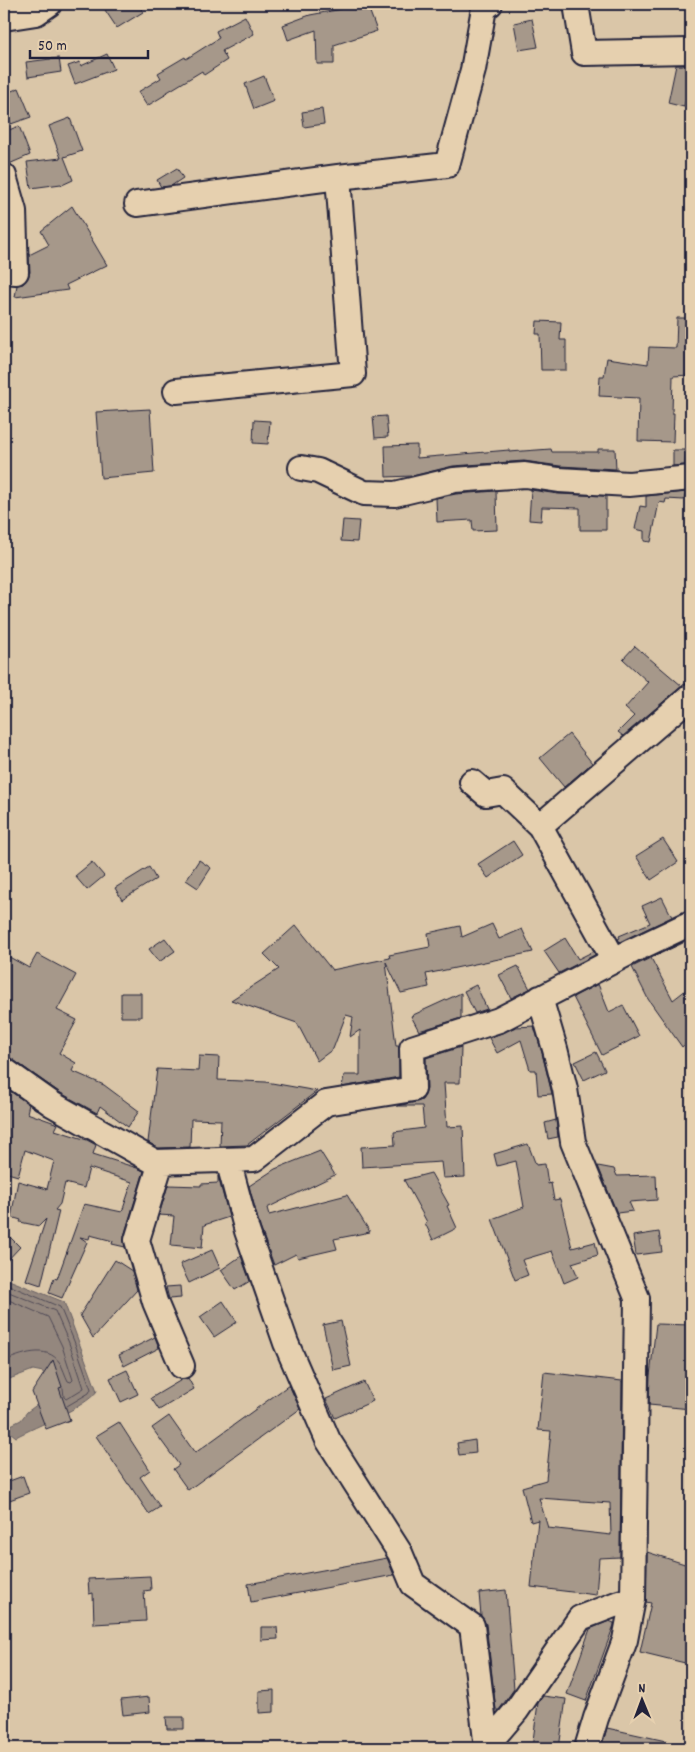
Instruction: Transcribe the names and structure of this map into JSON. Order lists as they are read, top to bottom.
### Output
{
  "scale_bar": "50 m",
  "north": "top"
}
